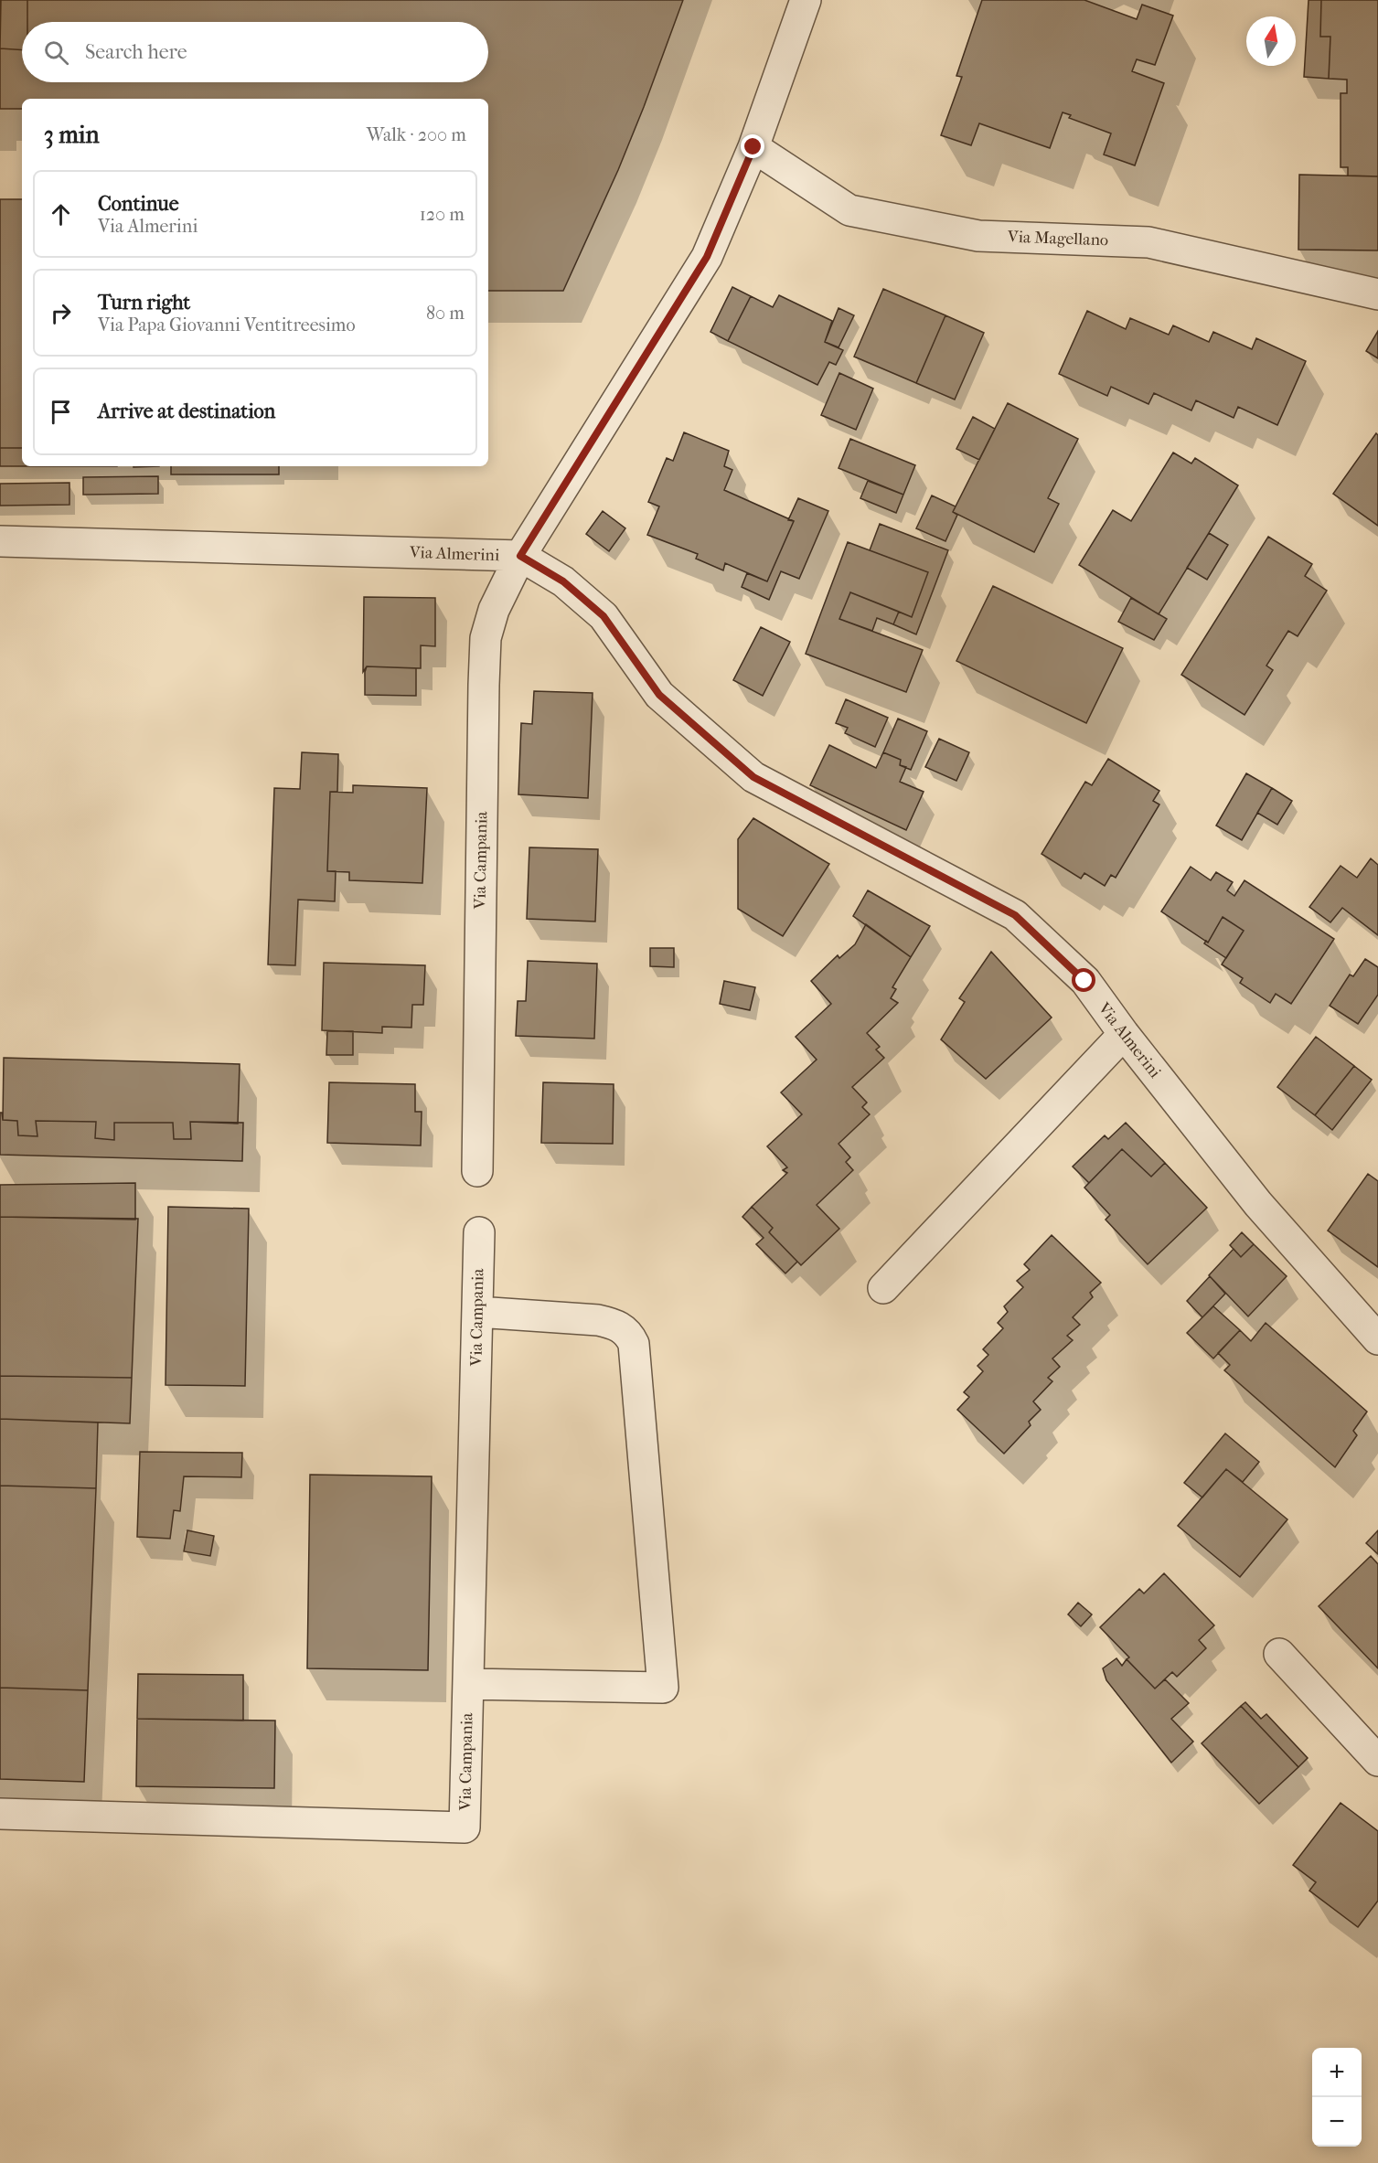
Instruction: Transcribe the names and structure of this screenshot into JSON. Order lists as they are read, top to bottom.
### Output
{
  "streets": {
    "street": ["Via Magellano", "Via Almerini", "Via Campania"]
  },
  "crossings": [
    ["Via Magellano", "Via Campania"],
    ["Via Almerini", "Via Campania"]
  ],
  "north": "top",
  "page": {
    "search": "Search here",
    "heading": ["3 min", "Walk · 200 m"],
    "list": [
      ["Continue", "Via Almerini", "120 m"],
      ["Turn right", "Via Papa Giovanni Ventitreesimo", "80 m"],
      "Arrive at destination"
    ],
    "map_buttons": ["+", "−"]
  }
}
